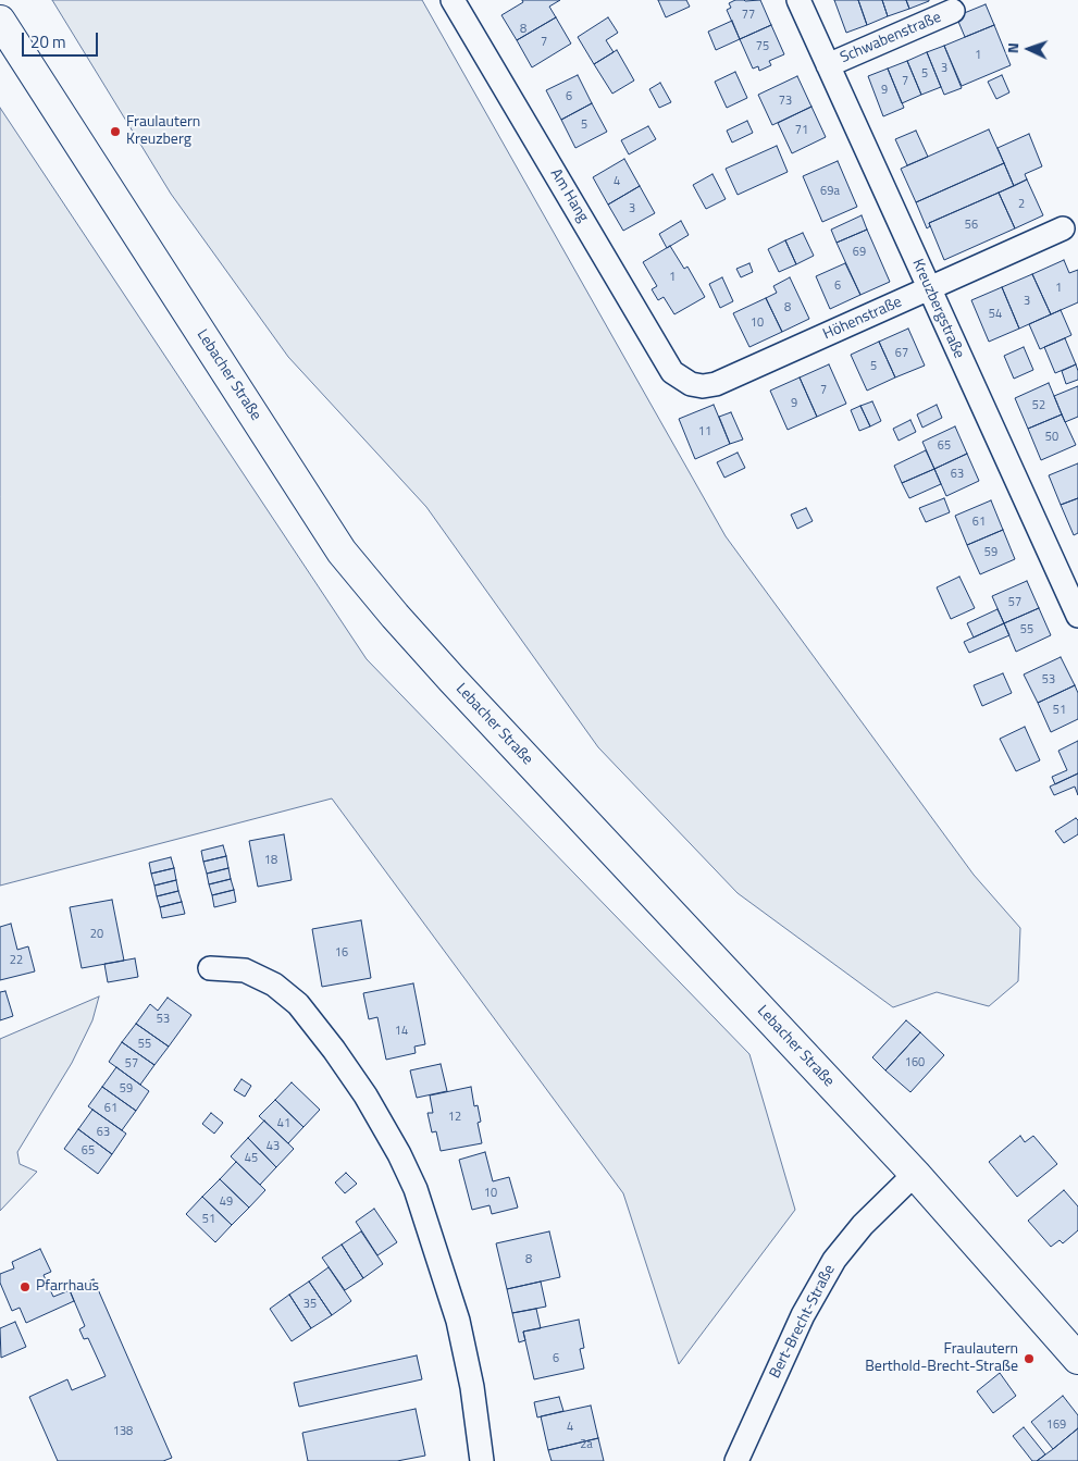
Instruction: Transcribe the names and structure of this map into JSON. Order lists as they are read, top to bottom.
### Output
{
  "streets": {
    "main road": ["Lebacher Straße"],
    "street": [
      "Schwabenstraße",
      "Am Hang",
      "Kreuzbergstraße",
      "Höhenstraße",
      "Bert-Brecht-Straße"
    ]
  },
  "crossings": [
    ["Schwabenstraße", "Kreuzbergstraße"],
    ["Am Hang", "Höhenstraße"],
    ["Kreuzbergstraße", "Höhenstraße"],
    ["Lebacher Straße", "Bert-Brecht-Straße"]
  ],
  "places": ["Fraulautern Kreuzberg", "Pfarrhaus", "Fraulautern Berthold-Brecht-Straße"],
  "house_numbers": [
    "77",
    "8",
    "7",
    "75",
    "1",
    "3",
    "5",
    "7",
    "9",
    "6",
    "73",
    "5",
    "71",
    "4",
    "69a",
    "2",
    "3",
    "56",
    "69",
    "1",
    "6",
    "1",
    "3",
    "8",
    "54",
    "10",
    "67",
    "5",
    "7",
    "9",
    "52",
    "11",
    "50",
    "65",
    "63",
    "61",
    "59",
    "57",
    "55",
    "53",
    "51",
    "18",
    "20",
    "16",
    "22",
    "53",
    "14",
    "55",
    "160",
    "57",
    "59",
    "61",
    "12",
    "41",
    "63",
    "43",
    "65",
    "45",
    "10",
    "49",
    "51",
    "8",
    "35",
    "6",
    "169",
    "4",
    "138",
    "2a"
  ],
  "scale_bar": "20 m",
  "north": "left"
}
